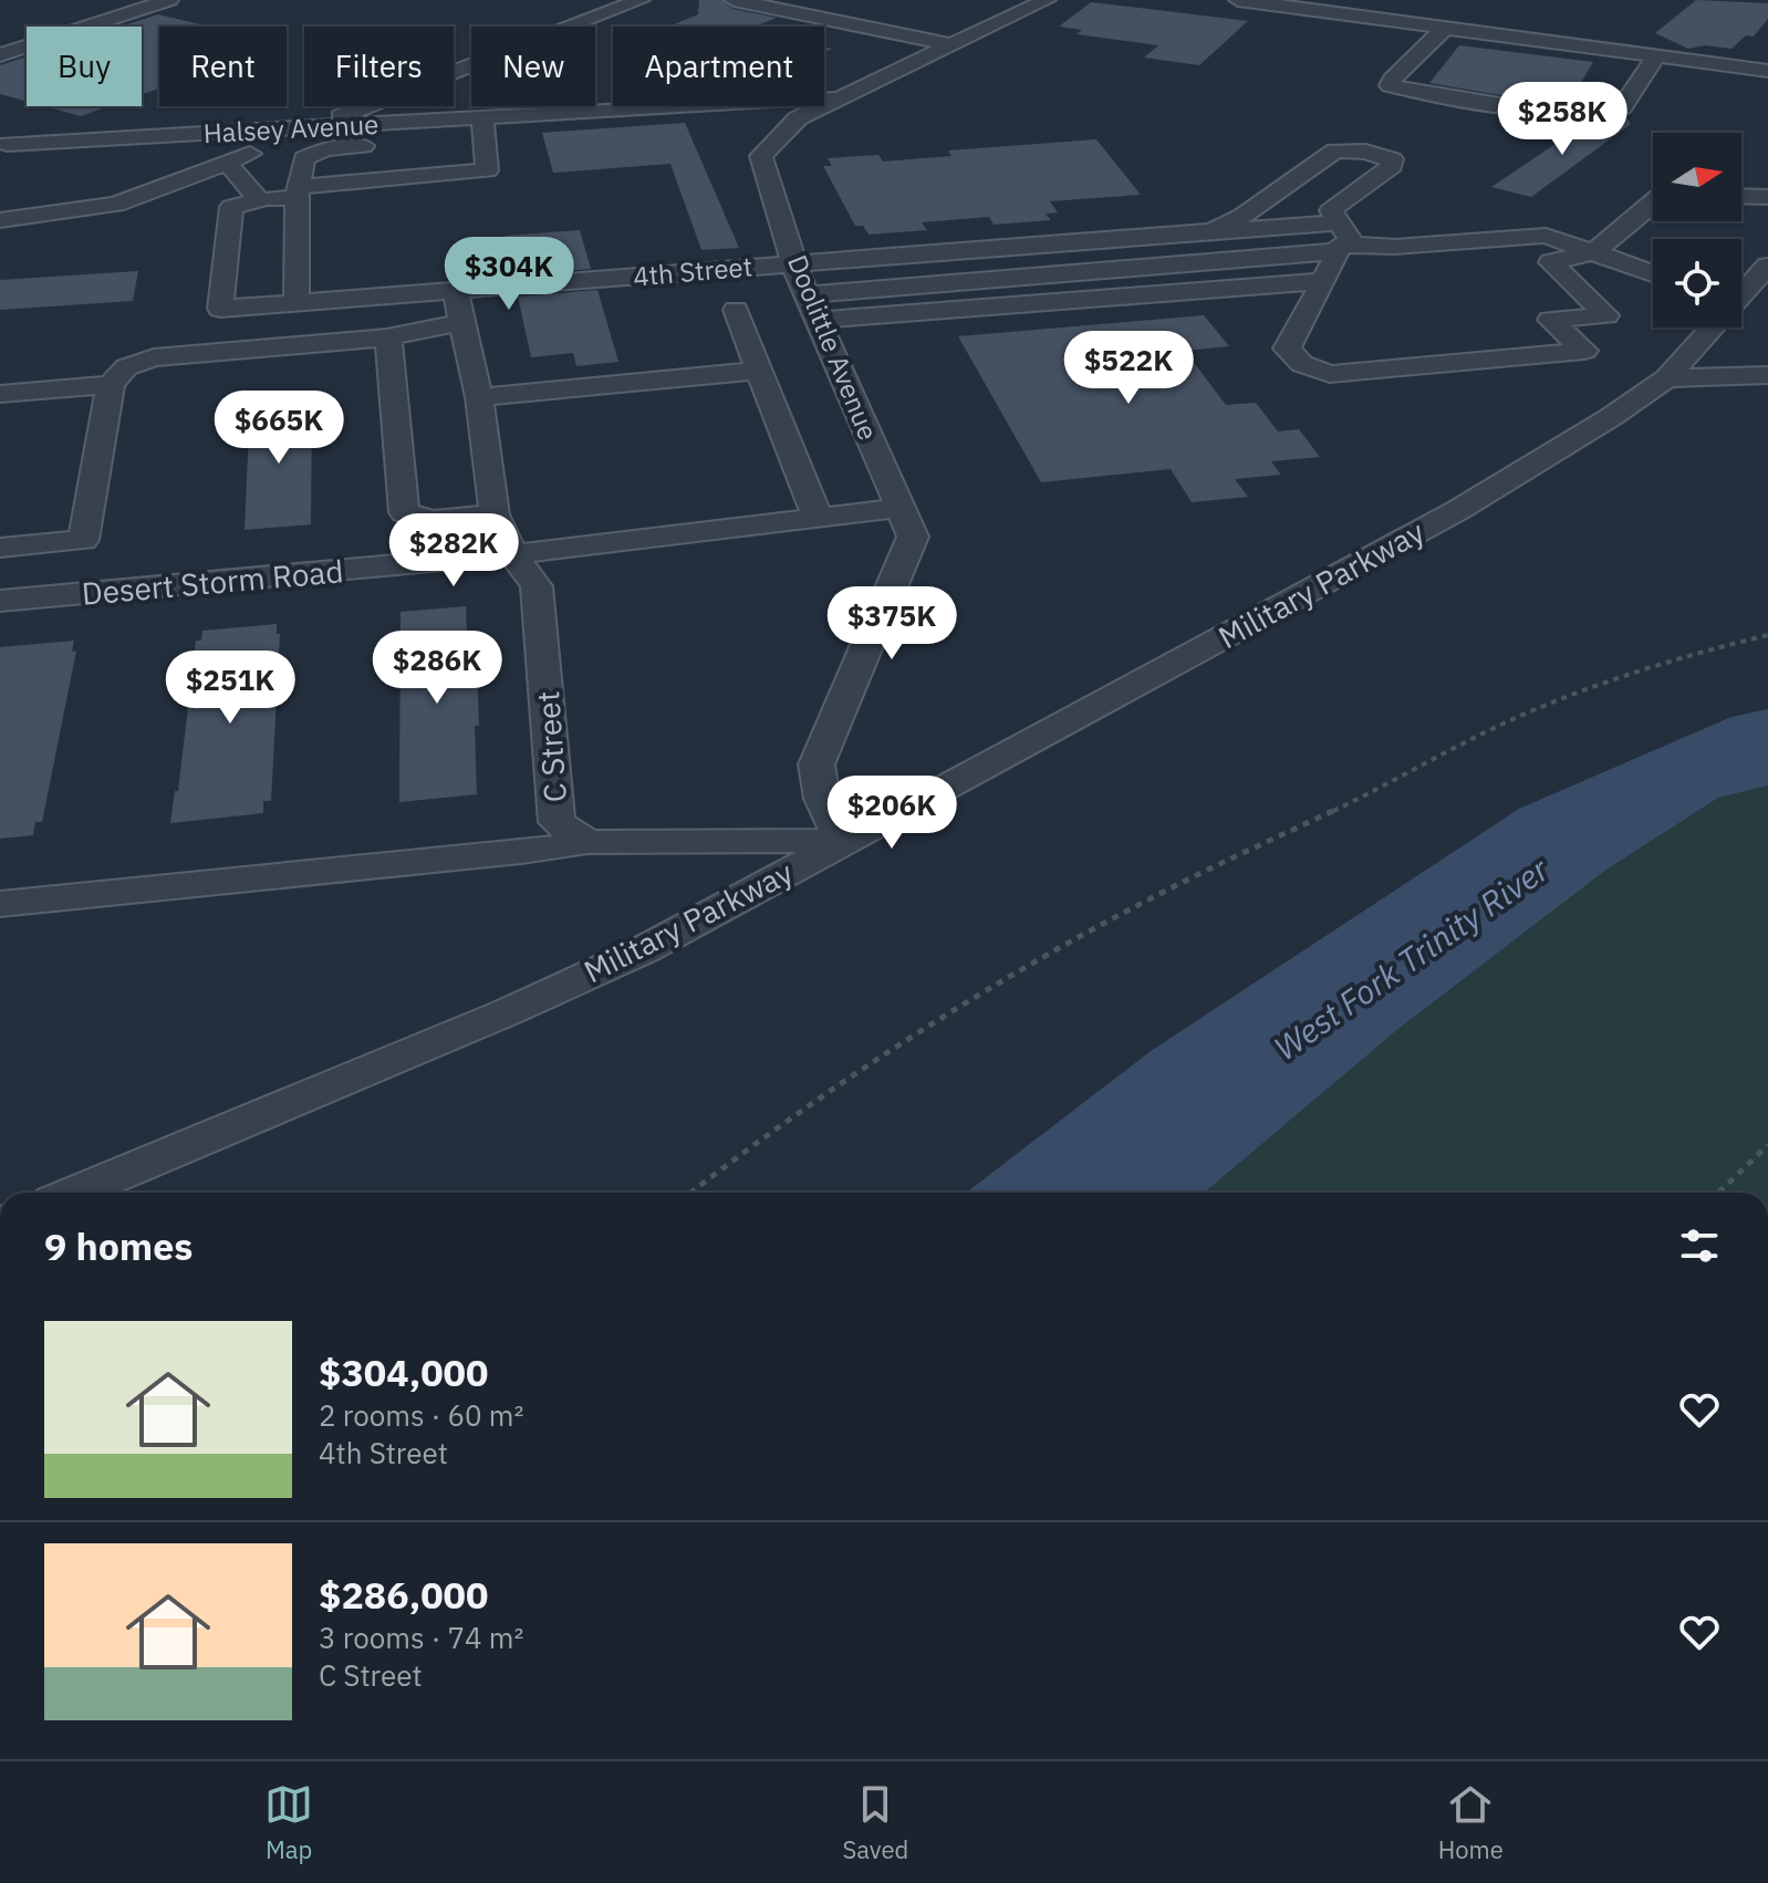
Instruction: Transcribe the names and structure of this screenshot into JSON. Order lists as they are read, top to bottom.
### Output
{
  "streets": {
    "street": [
      "Halsey Avenue",
      "4th Street",
      "Doolittle Avenue",
      "Desert Storm Road",
      "Military Parkway",
      "C Street"
    ]
  },
  "crossings": [
    ["Halsey Avenue", "Doolittle Avenue"],
    ["4th Street", "Doolittle Avenue"],
    ["4th Street", "C Street"],
    ["Doolittle Avenue", "Desert Storm Road"],
    ["Doolittle Avenue", "Military Parkway"],
    ["Doolittle Avenue", "C Street"],
    ["Desert Storm Road", "C Street"],
    ["Military Parkway", "C Street"]
  ],
  "water": ["West Fork Trinity River"],
  "north": "right",
  "page": {
    "chip": [
      "Buy",
      "Rent",
      "Filters",
      "New",
      "Apartment"
    ],
    "price": [
      "$258K",
      "$304K",
      "$522K",
      "$665K",
      "$282K",
      "$375K",
      "$286K",
      "$251K",
      "$206K"
    ],
    "heading": "9 homes",
    "list": [
      {
        "name": "$304,000",
        "note": "2 rooms · 60 m² · 4th Street"
      },
      {
        "name": "$286,000",
        "note": "3 rooms · 74 m² · C Street"
      }
    ],
    "tabs": ["Map", "Saved", "Home"]
  }
}
